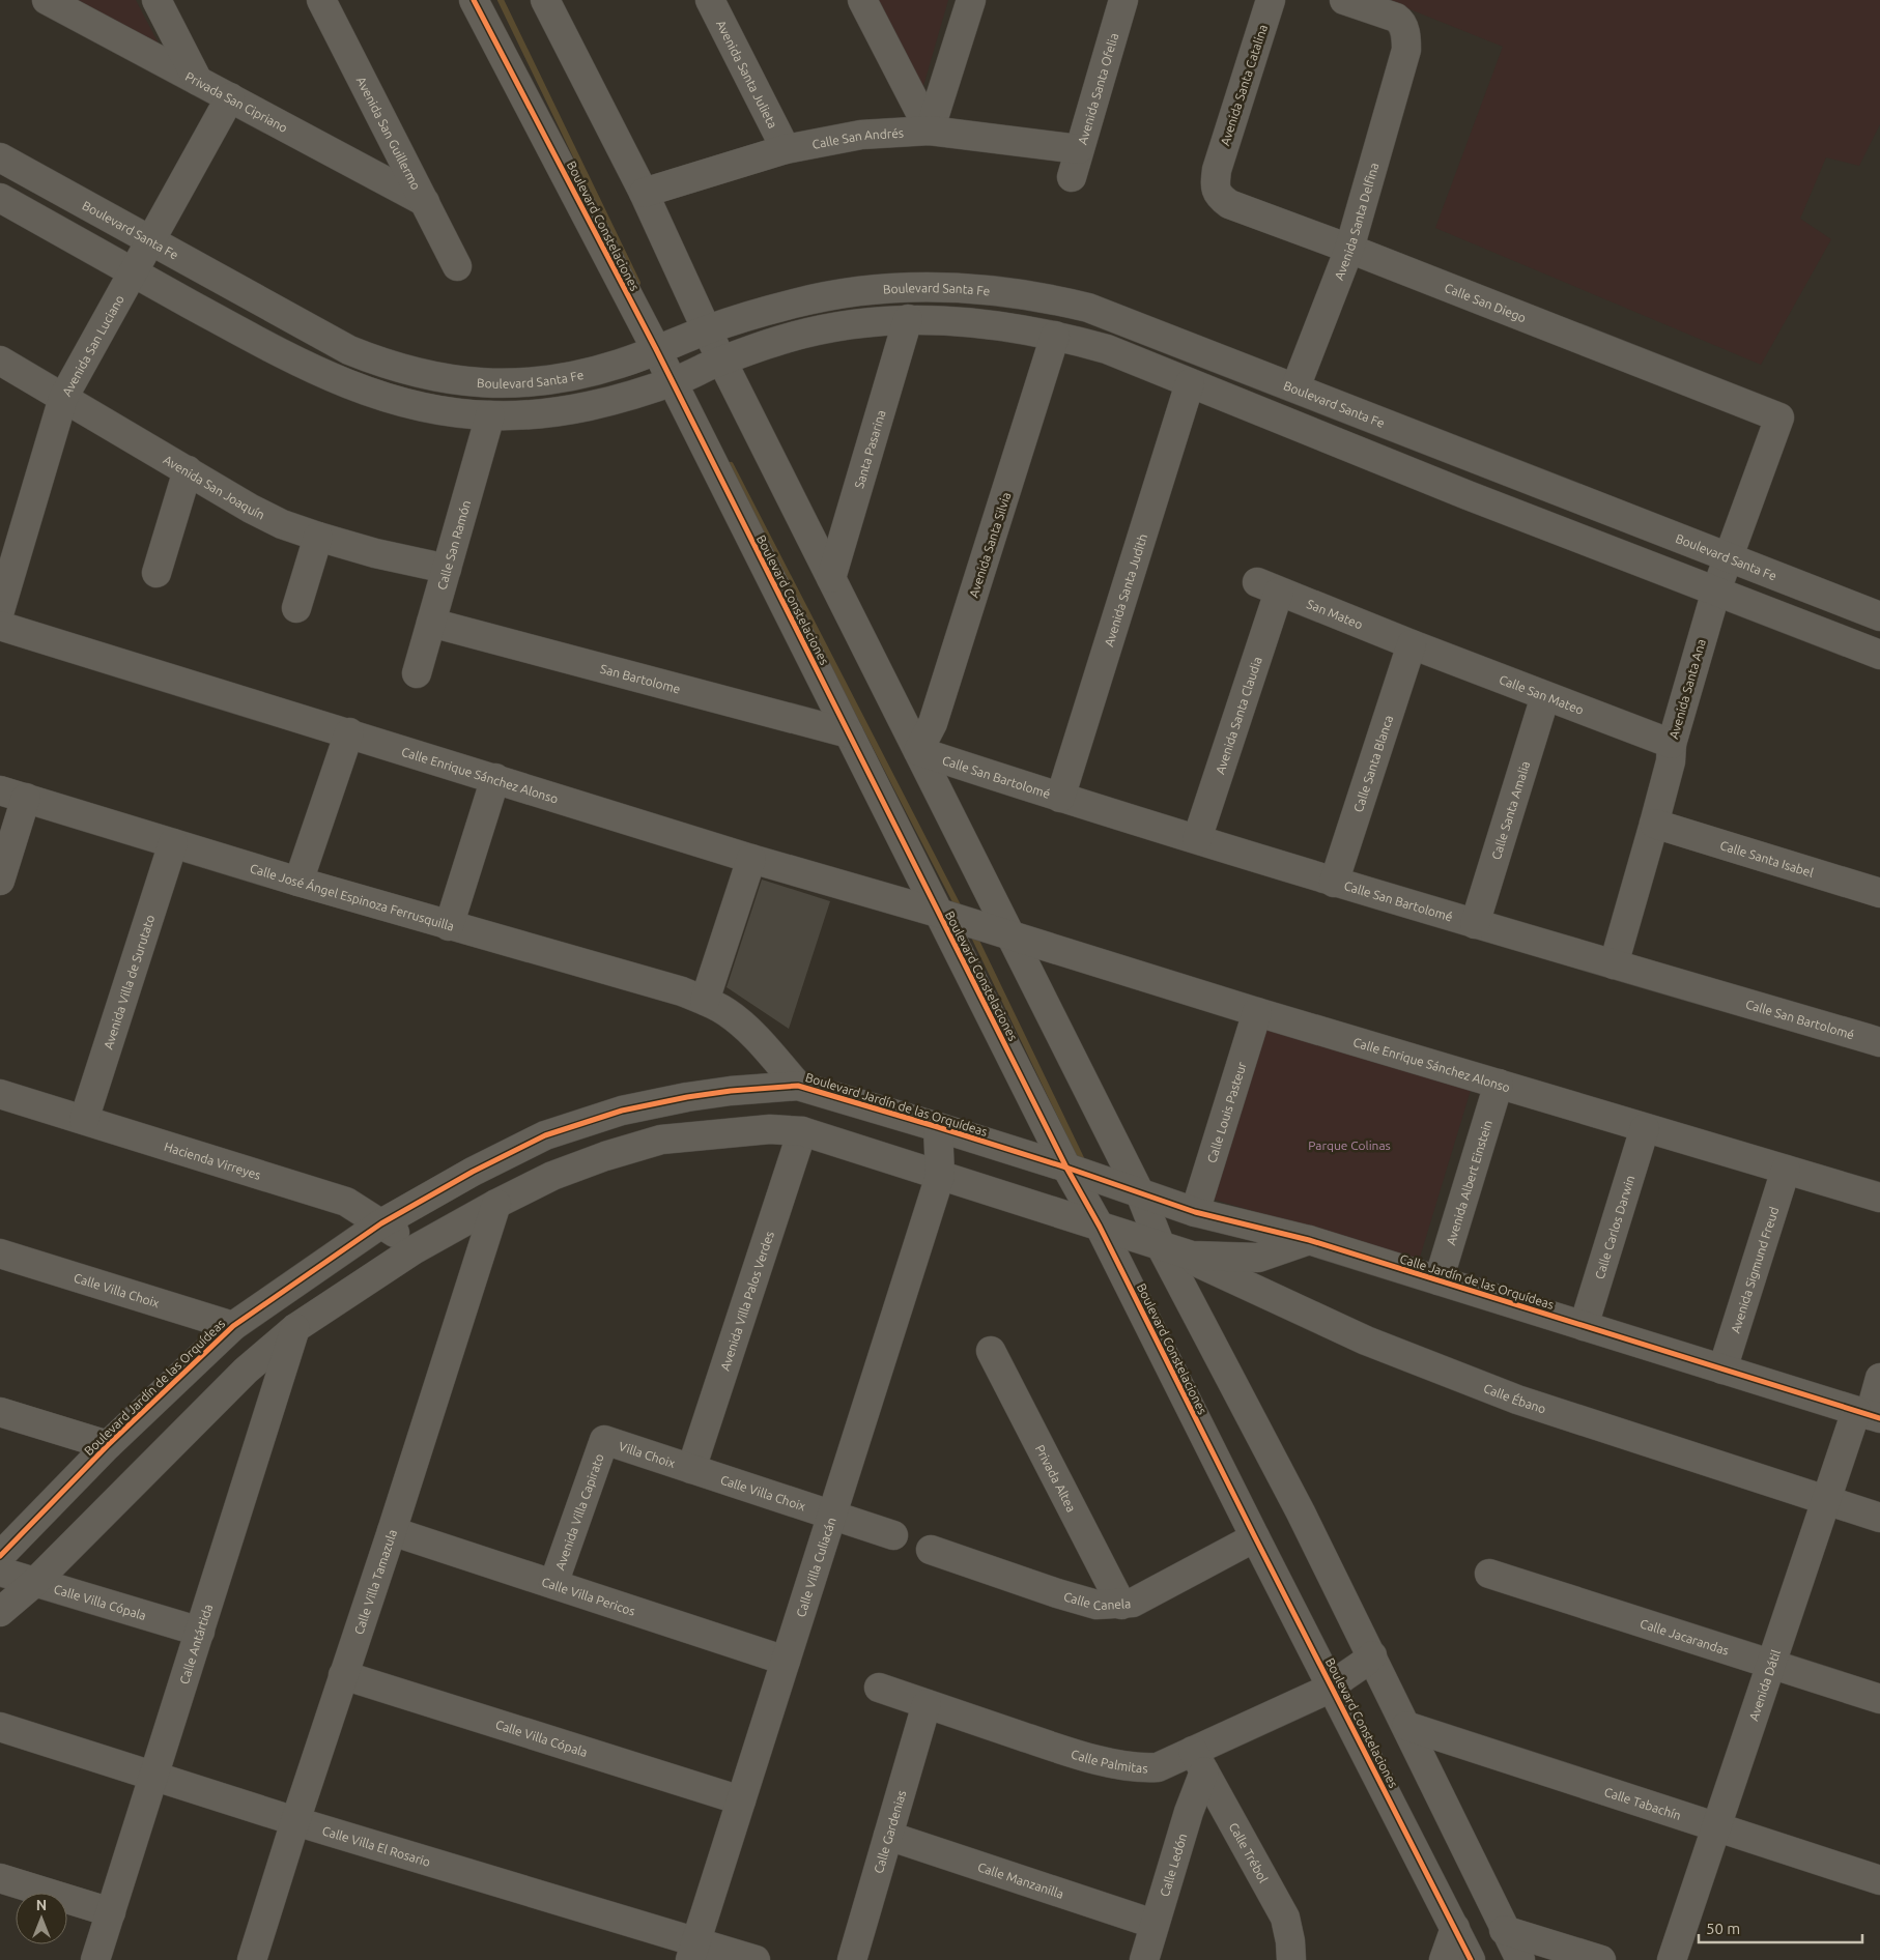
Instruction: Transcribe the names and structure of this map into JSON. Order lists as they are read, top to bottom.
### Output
{
  "streets": {
    "street": [
      "Avenida Santa Julieta",
      "Avenida Santa Catalina",
      "Avenida Santa Ofelia",
      "Privada San Cipriano",
      "Avenida San Guillermo",
      "Calle San Andrés",
      "Avenida Santa Delfina",
      "Boulevard Constelaciones",
      "Boulevard Santa Fe",
      "Calle San Diego",
      "Avenida San Luciano",
      "Santa Pasarina",
      "Avenida San Joaquín",
      "Calle San Ramón",
      "Avenida Santa Silvia",
      "Avenida Santa Judith",
      "San Mateo",
      "San Bartolome",
      "Avenida Santa Ana",
      "Calle San Mateo",
      "Avenida Santa Claudia",
      "Calle Santa Blanca",
      "Calle Enrique Sánchez Alonso",
      "Calle San Bartolomé",
      "Calle Santa Amalia",
      "Calle Santa Isabel",
      "Calle José Ángel Espinoza Ferrusquilla",
      "Avenida Villa de Surutato",
      "Boulevard Jardín de las Orquídeas",
      "Calle Louis Pasteur",
      "Hacienda Virreyes",
      "Avenida Albert Einstein",
      "Calle Carlos Darwin",
      "Avenida Sigmund Freud",
      "Calle Jardín de las Orquídeas",
      "Calle Villa Choix",
      "Avenida Villa Palos Verdes",
      "Calle Ébano",
      "Villa Choix",
      "Privada Altea",
      "Avenida Villa Capirato",
      "Calle Villa Culiacán",
      "Calle Villa Tamazula",
      "Calle Villa Pericos",
      "Calle Canela",
      "Calle Villa Cópala",
      "Calle Jacarandas",
      "Calle Antártida",
      "Avenida Dátil",
      "Calle Palmitas",
      "Calle Tabachín",
      "Calle Gardenias",
      "Calle Villa El Rosario",
      "Calle Trébol",
      "Calle Ledón",
      "Calle Manzanilla"
    ]
  },
  "crossings": [
    ["Avenida Santa Julieta", "Calle San Andrés"],
    ["Avenida Santa Catalina", "Calle San Diego"],
    ["Avenida Santa Ofelia", "Calle San Andrés"],
    ["Privada San Cipriano", "Avenida San Guillermo"],
    ["Privada San Cipriano", "Avenida San Luciano"],
    ["Calle San Andrés", "Boulevard Constelaciones"],
    ["Avenida Santa Delfina", "Boulevard Santa Fe"],
    ["Avenida Santa Delfina", "Calle San Diego"],
    ["Boulevard Constelaciones", "Boulevard Santa Fe"],
    ["Boulevard Constelaciones", "Santa Pasarina"],
    ["Boulevard Constelaciones", "Avenida Santa Silvia"],
    ["Boulevard Constelaciones", "San Bartolome"],
    ["Boulevard Constelaciones", "Calle Enrique Sánchez Alonso"],
    ["Boulevard Constelaciones", "Calle San Bartolomé"],
    ["Boulevard Constelaciones", "Boulevard Jardín de las Orquídeas"],
    ["Boulevard Constelaciones", "Calle Jardín de las Orquídeas"],
    ["Boulevard Constelaciones", "Calle Ébano"],
    ["Boulevard Constelaciones", "Calle Canela"],
    ["Boulevard Constelaciones", "Calle Palmitas"],
    ["Boulevard Constelaciones", "Calle Tabachín"],
    ["Boulevard Santa Fe", "Avenida San Luciano"],
    ["Boulevard Santa Fe", "Avenida Santa Ana"],
    ["Calle San Diego", "Avenida Santa Ana"],
    ["Avenida San Luciano", "Avenida San Joaquín"],
    ["Avenida San Joaquín", "Calle San Ramón"],
    ["Calle San Ramón", "San Bartolome"],
    ["Avenida Santa Silvia", "Calle San Bartolomé"],
    ["Avenida Santa Judith", "Calle San Bartolomé"],
    ["San Mateo", "Calle San Mateo"],
    ["San Mateo", "Avenida Santa Claudia"],
    ["San Mateo", "Calle Santa Blanca"],
    ["Avenida Santa Ana", "Calle San Mateo"],
    ["Avenida Santa Ana", "Calle San Bartolomé"],
    ["Avenida Santa Ana", "Calle Santa Isabel"],
    ["Calle San Mateo", "Calle Santa Blanca"],
    ["Calle San Mateo", "Calle Santa Amalia"],
    ["Avenida Santa Claudia", "Calle San Bartolomé"],
    ["Calle Santa Blanca", "Calle San Bartolomé"],
    ["Calle Enrique Sánchez Alonso", "Calle Louis Pasteur"],
    ["Calle Enrique Sánchez Alonso", "Avenida Albert Einstein"],
    ["Calle Enrique Sánchez Alonso", "Calle Carlos Darwin"],
    ["Calle Enrique Sánchez Alonso", "Avenida Sigmund Freud"],
    ["Calle San Bartolomé", "Calle Santa Amalia"],
    ["Calle José Ángel Espinoza Ferrusquilla", "Avenida Villa de Surutato"],
    ["Calle José Ángel Espinoza Ferrusquilla", "Boulevard Jardín de las Orquídeas"],
    ["Avenida Villa de Surutato", "Hacienda Virreyes"],
    ["Boulevard Jardín de las Orquídeas", "Hacienda Virreyes"],
    ["Boulevard Jardín de las Orquídeas", "Calle Jardín de las Orquídeas"],
    ["Boulevard Jardín de las Orquídeas", "Calle Villa Choix"],
    ["Calle Louis Pasteur", "Calle Jardín de las Orquídeas"],
    ["Avenida Albert Einstein", "Calle Jardín de las Orquídeas"],
    ["Calle Carlos Darwin", "Calle Jardín de las Orquídeas"],
    ["Avenida Sigmund Freud", "Calle Jardín de las Orquídeas"],
    ["Calle Jardín de las Orquídeas", "Avenida Dátil"],
    ["Calle Villa Choix", "Avenida Villa Palos Verdes"],
    ["Calle Villa Choix", "Villa Choix"],
    ["Calle Villa Choix", "Calle Villa Culiacán"],
    ["Avenida Villa Palos Verdes", "Villa Choix"],
    ["Calle Ébano", "Avenida Dátil"],
    ["Villa Choix", "Avenida Villa Capirato"],
    ["Privada Altea", "Calle Canela"],
    ["Avenida Villa Capirato", "Calle Villa Pericos"],
    ["Calle Villa Culiacán", "Calle Villa Pericos"],
    ["Calle Villa Culiacán", "Calle Villa Cópala"],
    ["Calle Villa Culiacán", "Calle Villa El Rosario"],
    ["Calle Villa Tamazula", "Calle Villa Pericos"],
    ["Calle Villa Tamazula", "Calle Villa Cópala"],
    ["Calle Villa Tamazula", "Calle Villa El Rosario"],
    ["Calle Villa Cópala", "Calle Antártida"],
    ["Calle Jacarandas", "Avenida Dátil"],
    ["Calle Antártida", "Calle Villa El Rosario"],
    ["Avenida Dátil", "Calle Tabachín"],
    ["Calle Palmitas", "Calle Gardenias"],
    ["Calle Palmitas", "Calle Trébol"],
    ["Calle Palmitas", "Calle Ledón"],
    ["Calle Gardenias", "Calle Manzanilla"],
    ["Calle Trébol", "Calle Ledón"],
    ["Calle Ledón", "Calle Manzanilla"]
  ],
  "parks": ["Parque Colinas"],
  "scale_bar": "50 m",
  "north": "top"
}
